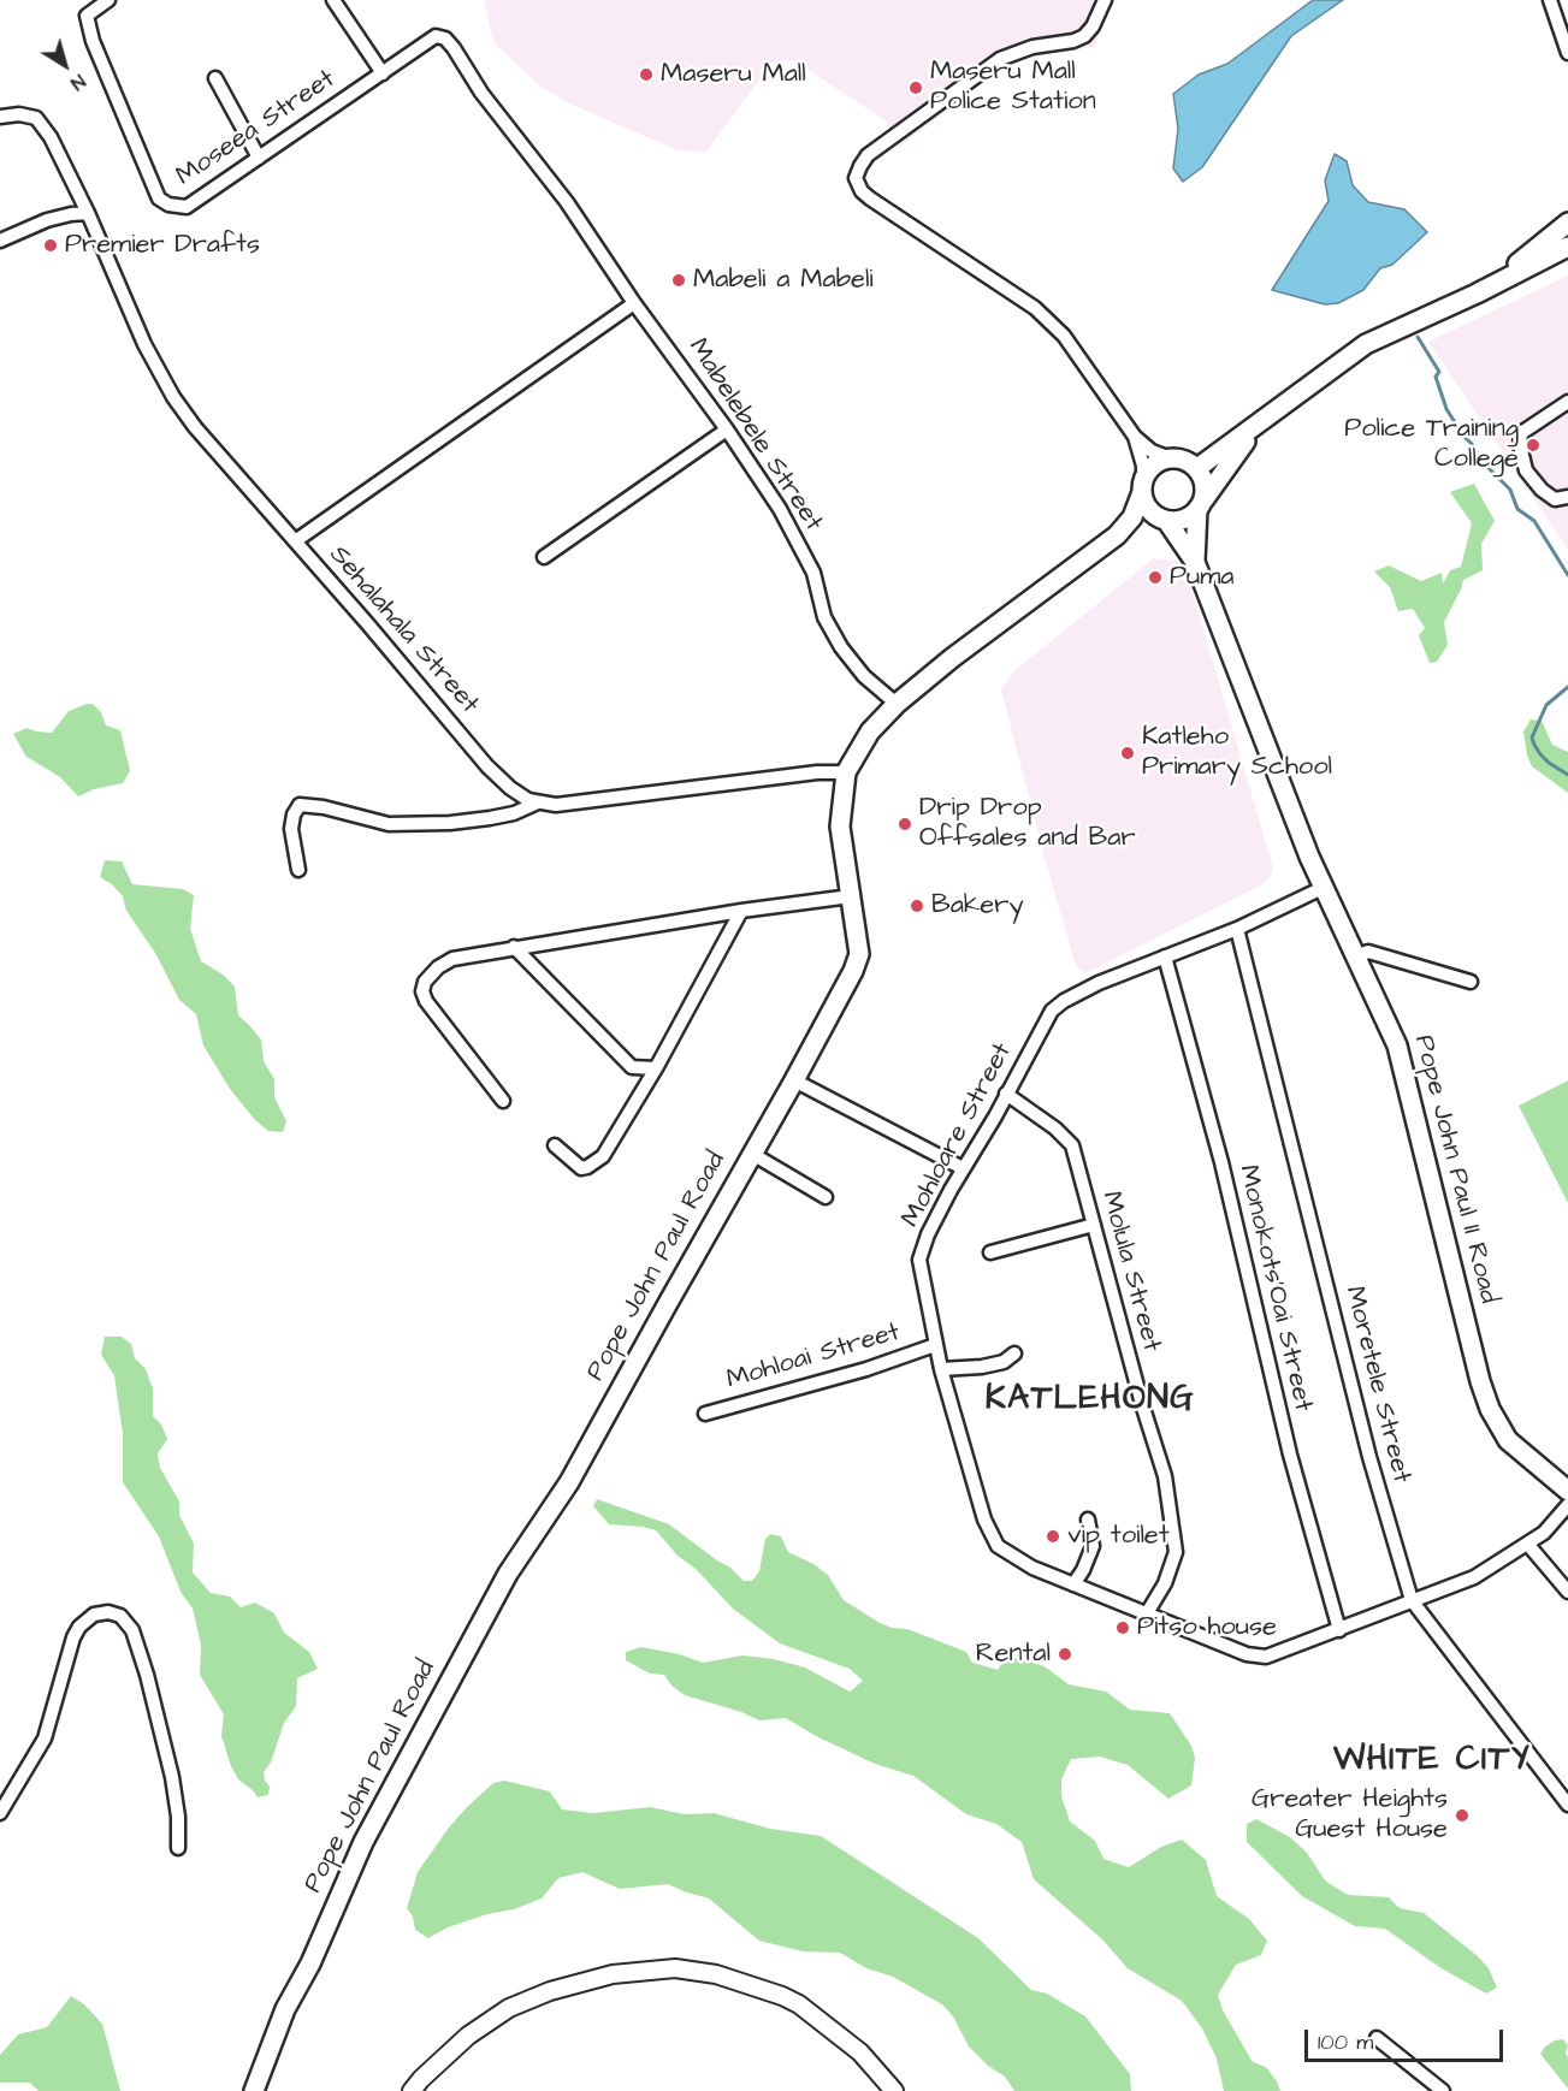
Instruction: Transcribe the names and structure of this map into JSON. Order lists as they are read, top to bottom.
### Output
{
  "streets": {
    "main road": ["Pope John Paul II Road", "Pope John Paul Road"],
    "street": [
      "Moseea Street",
      "Mabelebele Street",
      "Sehalahala Street",
      "Mohloare Street",
      "Molula Street",
      "Monokots'Oai Street",
      "Mohloai Street",
      "Moretele Street"
    ]
  },
  "crossings": [
    ["Moseea Street", "Mabelebele Street"],
    ["Mabelebele Street", "Pope John Paul Road"],
    ["Sehalahala Street", "Pope John Paul Road"],
    ["Mohloare Street", "Pope John Paul II Road"],
    ["Mohloare Street", "Molula Street"],
    ["Mohloare Street", "Monokots'Oai Street"],
    ["Mohloare Street", "Mohloai Street"],
    ["Mohloare Street", "Moretele Street"]
  ],
  "districts": ["KATLEHONG", "WHITE CITY"],
  "places": [
    "Maseru Mall",
    "Maseru Mall Police Station",
    "Premier Drafts",
    "Mabeli a Mabeli",
    "Police Training College",
    "Puma",
    "Katleho Primary School",
    "Drip Drop Offsales and Bar",
    "Bakery",
    "vip toilet",
    "Pitso house",
    "Rental",
    "Greater Heights Guest House"
  ],
  "scale_bar": "100 m",
  "north": "bottom right"
}
